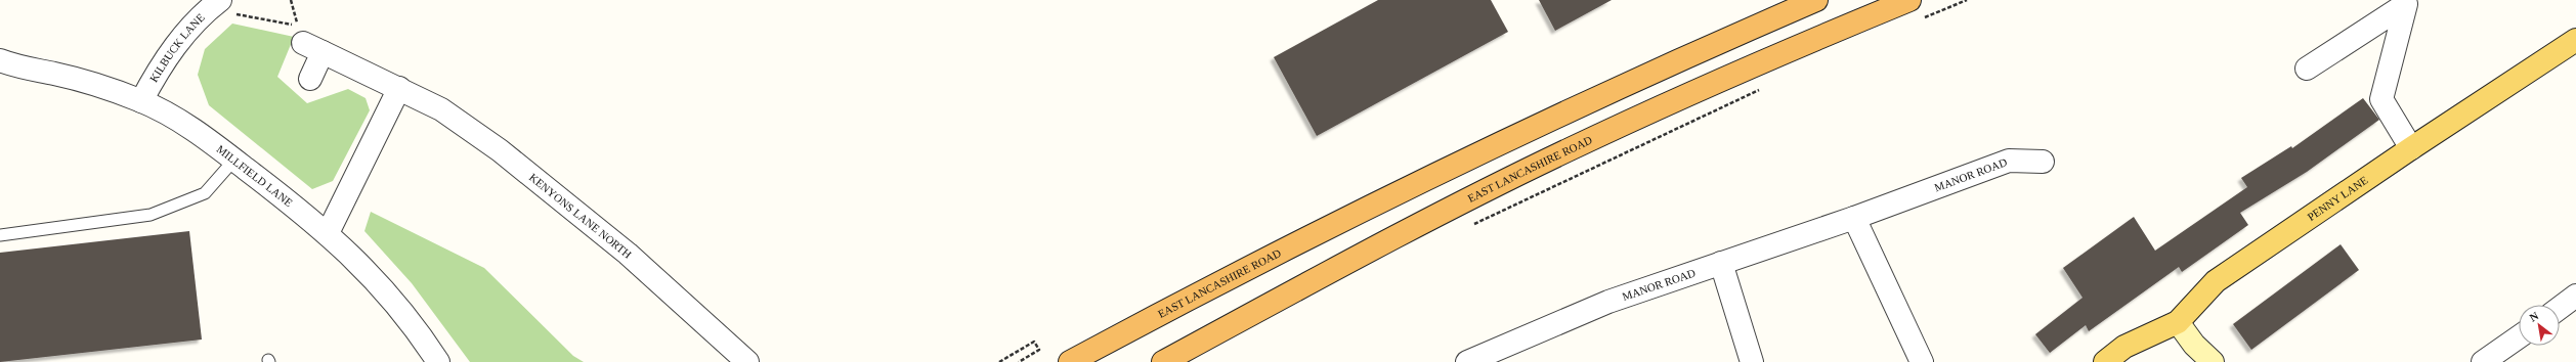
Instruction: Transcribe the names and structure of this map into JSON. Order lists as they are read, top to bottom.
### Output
{
  "streets": {
    "highway": ["EAST LANCASHIRE ROAD"],
    "main road": ["PENNY LANE"],
    "street": [
      "KILBUCK LANE",
      "MANOR ROAD",
      "MILLFIELD LANE",
      "KENYONS LANE NORTH"
    ]
  },
  "crossings": [
    ["KILBUCK LANE", "MILLFIELD LANE"]
  ],
  "north": "top left"
}
